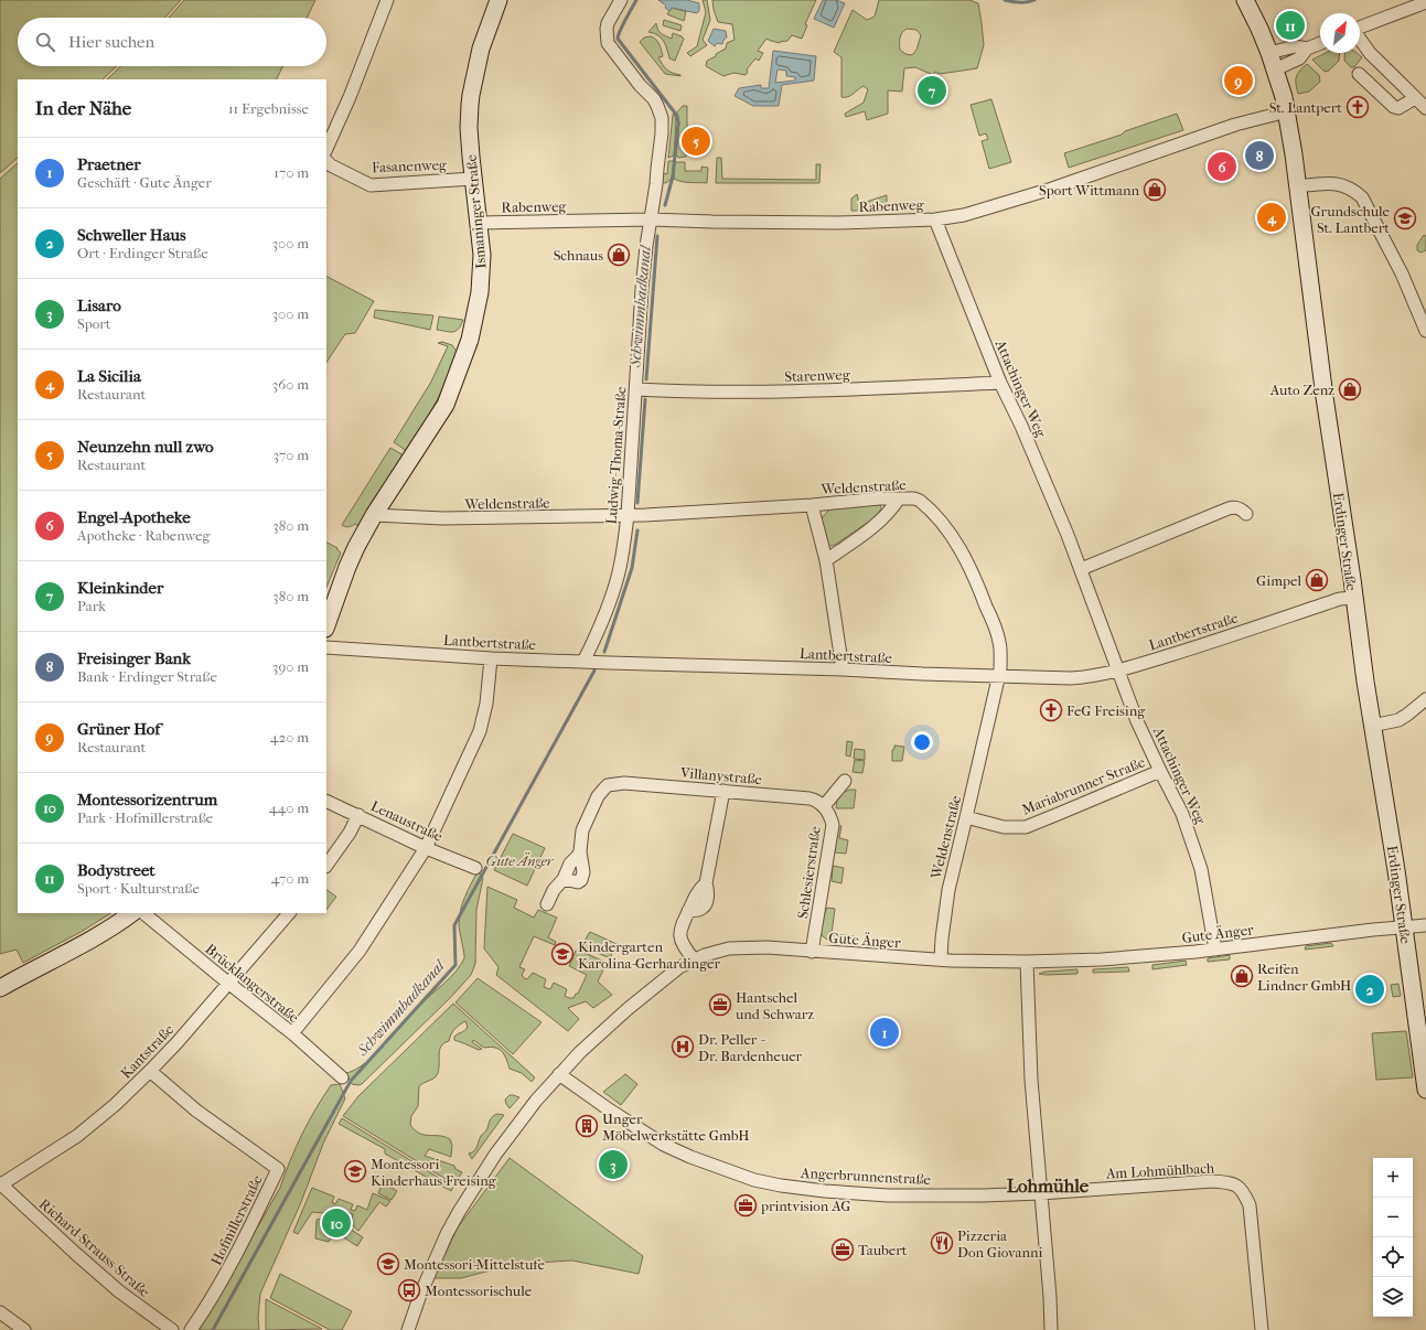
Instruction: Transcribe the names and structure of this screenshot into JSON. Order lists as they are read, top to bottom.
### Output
{
  "streets": {
    "street": [
      "Fasanenweg",
      "Rabenweg",
      "Ismaninger Straße",
      "Starenweg",
      "Attachinger Weg",
      "Ludwig-Thoma-Straße",
      "Weldenstraße",
      "Erdinger Straße",
      "Lantbertstraße",
      "Villanystraße",
      "Mariabrunner Straße",
      "Lenaustraße",
      "Schlesierstraße",
      "Gute Änger",
      "Brücklangerstraße",
      "Kantstraße",
      "Am Lohmühlbach",
      "Angerbrunnenstraße",
      "Hofmillerstraße",
      "Richard-Strauss-Straße"
    ]
  },
  "crossings": [
    ["Fasanenweg", "Ismaninger Straße"],
    ["Rabenweg", "Ismaninger Straße"],
    ["Rabenweg", "Attachinger Weg"],
    ["Rabenweg", "Ludwig-Thoma-Straße"],
    ["Rabenweg", "Erdinger Straße"],
    ["Ismaninger Straße", "Weldenstraße"],
    ["Starenweg", "Attachinger Weg"],
    ["Starenweg", "Ludwig-Thoma-Straße"],
    ["Attachinger Weg", "Lantbertstraße"],
    ["Attachinger Weg", "Mariabrunner Straße"],
    ["Attachinger Weg", "Gute Änger"],
    ["Ludwig-Thoma-Straße", "Weldenstraße"],
    ["Ludwig-Thoma-Straße", "Lantbertstraße"],
    ["Weldenstraße", "Lantbertstraße"],
    ["Weldenstraße", "Mariabrunner Straße"],
    ["Weldenstraße", "Gute Änger"],
    ["Erdinger Straße", "Lantbertstraße"],
    ["Erdinger Straße", "Gute Änger"],
    ["Villanystraße", "Schlesierstraße"],
    ["Schlesierstraße", "Gute Änger"],
    ["Gute Änger", "Angerbrunnenstraße"],
    ["Brücklangerstraße", "Kantstraße"],
    ["Kantstraße", "Hofmillerstraße"],
    ["Kantstraße", "Richard-Strauss-Straße"],
    ["Am Lohmühlbach", "Angerbrunnenstraße"]
  ],
  "districts": ["Lohmühle"],
  "water": ["Schwimmbadkanal"],
  "parks": ["Gute Änger"],
  "places": {
    "church": ["St. Lantpert", "FeG Freising"],
    "shop": [
      "Sport Wittmann",
      "Schnaus",
      "Auto Zenz",
      "Gimpel",
      "Reifen Lindner GmbH"
    ],
    "school or university": [
      "Grundschule St. Lantbert",
      "Kindergarten Karolina-Gerhardinger",
      "Montessori Kinderhaus Freising",
      "Montessori-Mittelstufe"
    ],
    "office": ["Hantschel und Schwarz", "printvision AG", "Taubert"],
    "hospital": ["Dr. Peller - Dr. Bardenheuer"],
    "building": ["Unger Möbelwerkstätte GmbH"],
    "restaurant": ["Pizzeria Don Giovanni"],
    "bus stop": ["Montessorischule"]
  },
  "north": "top right",
  "page": {
    "pins": [
      "11",
      "9",
      "7",
      "5",
      "8",
      "6",
      "4",
      "2",
      "1",
      "3",
      "10"
    ],
    "search": "Hier suchen",
    "heading": ["In der Nähe", "11 Ergebnisse"],
    "list": [
      {
        "mark": "1",
        "name": "Praetner",
        "note": "Geschäft · Gute Änger",
        "value": "170 m"
      },
      {
        "mark": "2",
        "name": "Schweller Haus",
        "note": "Ort · Erdinger Straße",
        "value": "300 m"
      },
      {
        "mark": "3",
        "name": "Lisaro",
        "note": "Sport",
        "value": "300 m"
      },
      {
        "mark": "4",
        "name": "La Sicilia",
        "note": "Restaurant",
        "value": "360 m"
      },
      {
        "mark": "5",
        "name": "Neunzehn null zwo",
        "note": "Restaurant",
        "value": "370 m"
      },
      {
        "mark": "6",
        "name": "Engel-Apotheke",
        "note": "Apotheke · Rabenweg",
        "value": "380 m"
      },
      {
        "mark": "7",
        "name": "Kleinkinder",
        "note": "Park",
        "value": "380 m"
      },
      {
        "mark": "8",
        "name": "Freisinger Bank",
        "note": "Bank · Erdinger Straße",
        "value": "390 m"
      },
      {
        "mark": "9",
        "name": "Grüner Hof",
        "note": "Restaurant",
        "value": "420 m"
      },
      {
        "mark": "10",
        "name": "Montessorizentrum",
        "note": "Park · Hofmillerstraße",
        "value": "440 m"
      },
      {
        "mark": "11",
        "name": "Bodystreet",
        "note": "Sport · Kulturstraße",
        "value": "470 m"
      }
    ],
    "map_buttons": ["+", "−"]
  }
}
